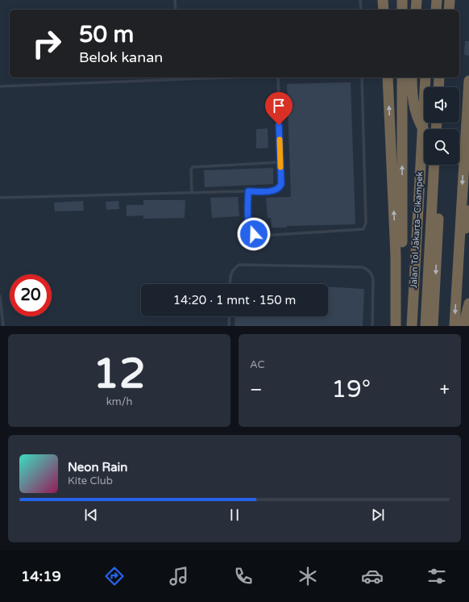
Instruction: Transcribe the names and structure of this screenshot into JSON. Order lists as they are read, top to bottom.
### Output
{
  "streets": {
    "highway": ["Jalan Tol Jakarta–Cikampek"]
  },
  "page": {
    "turn": ["50 m", "Belok kanan"],
    "limit": "20",
    "trip": "14:20 · 1 mnt · 150 m",
    "tile": [
      ["12", "km/h"],
      "AC"
    ],
    "heat": ["−", "19°", "+"],
    "song": ["Neon Rain", "Kite Club"],
    "tabs": "14:19"
  }
}
